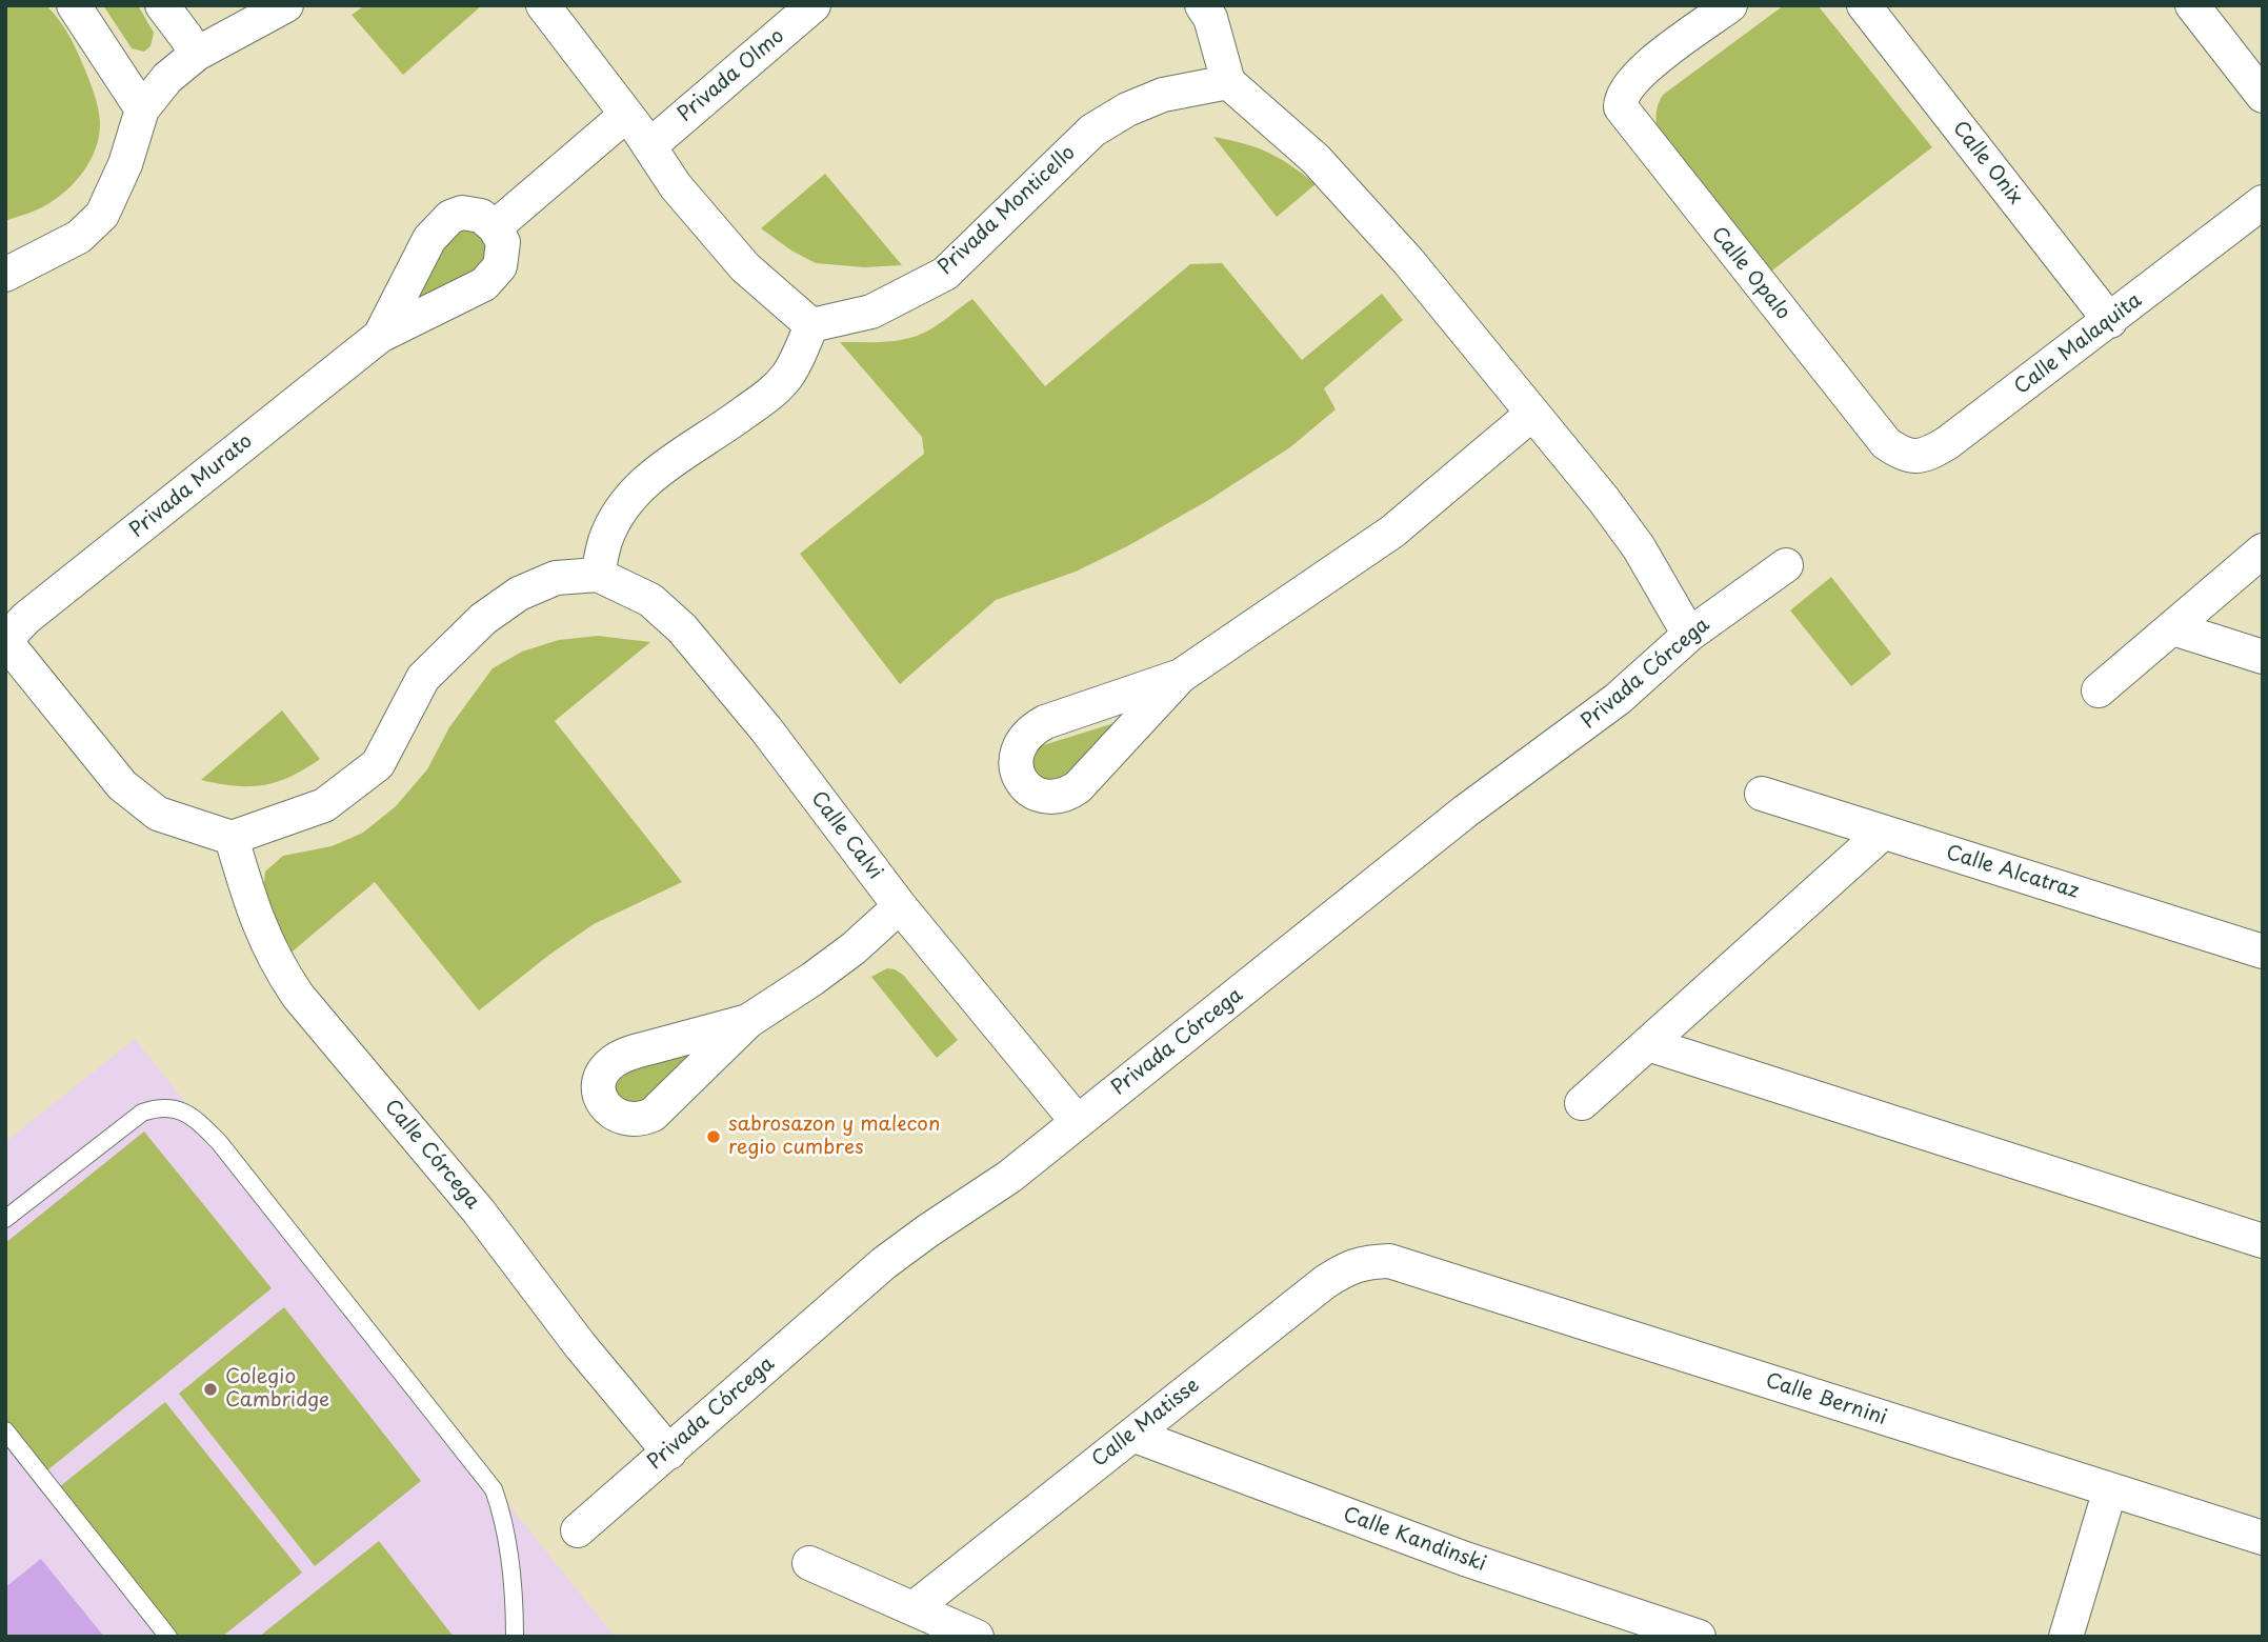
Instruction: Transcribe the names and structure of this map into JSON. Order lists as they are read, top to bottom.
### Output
{
  "streets": {
    "street": [
      "Privada Olmo",
      "Calle Onix",
      "Privada Monticello",
      "Calle Opalo",
      "Calle Malaquita",
      "Privada Murato",
      "Privada Córcega",
      "Calle Calvi",
      "Calle Alcatraz",
      "Calle Córcega",
      "Calle Bernini",
      "Calle Matisse",
      "Calle Kandinski"
    ]
  },
  "crossings": [
    ["Calle Onix", "Calle Malaquita"],
    ["Calle Opalo", "Calle Malaquita"],
    ["Privada Córcega", "Calle Calvi"],
    ["Privada Córcega", "Calle Córcega"],
    ["Calle Bernini", "Calle Matisse"],
    ["Calle Matisse", "Calle Kandinski"]
  ],
  "places": ["sabrosazon y malecon regio cumbres", "Colegio Cambridge"]
}
